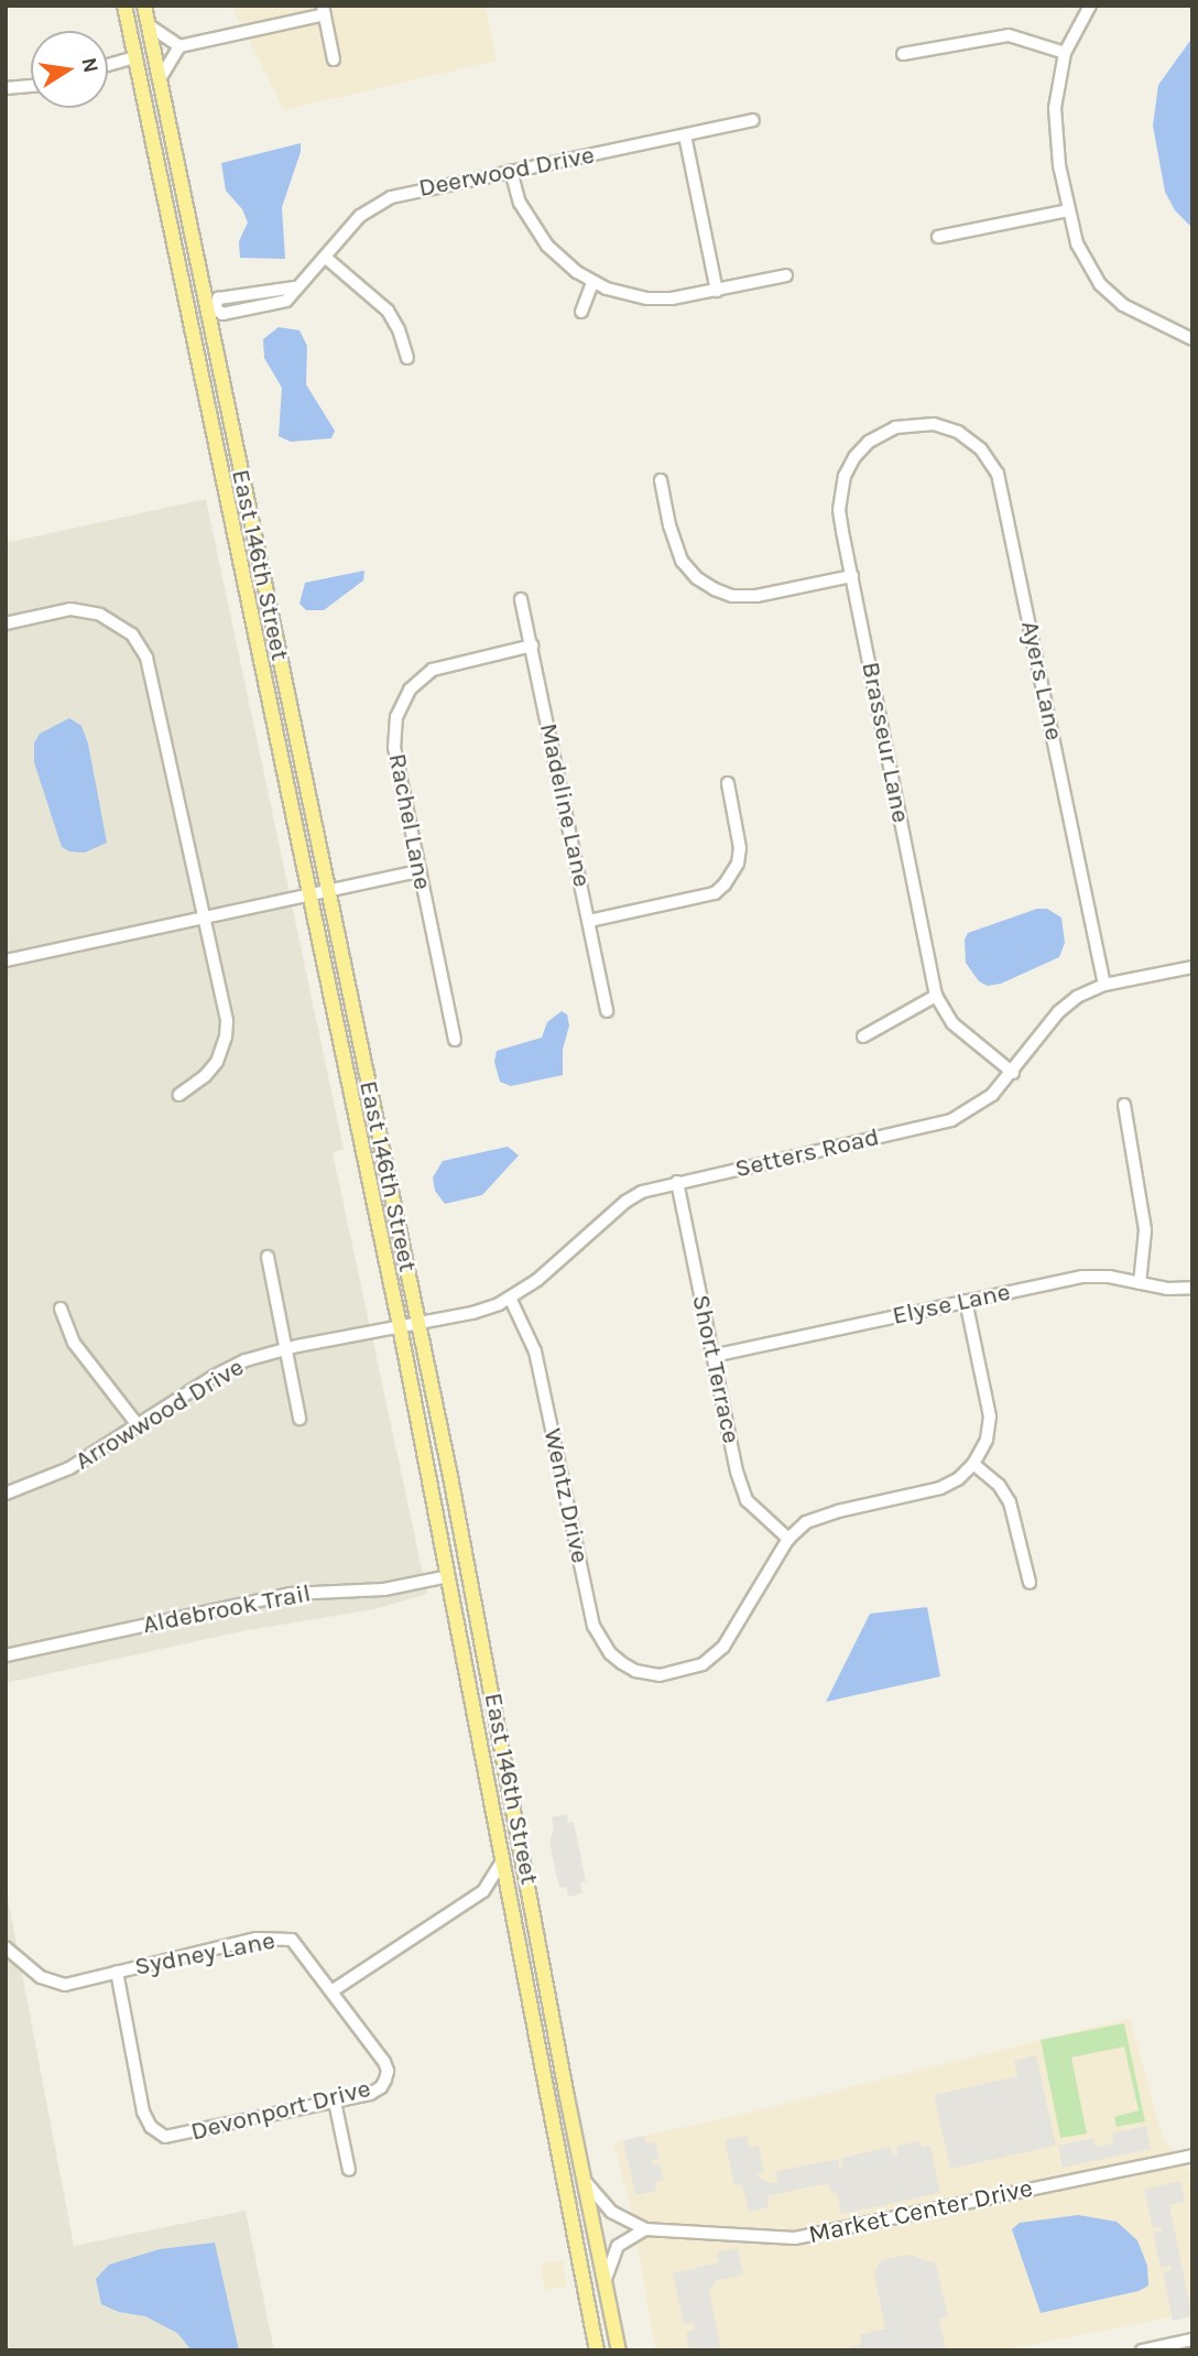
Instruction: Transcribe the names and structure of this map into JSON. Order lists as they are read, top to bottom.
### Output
{
  "streets": {
    "main road": ["East 146th Street"],
    "street": [
      "Deerwood Drive",
      "Ayers Lane",
      "Brasseur Lane",
      "Madeline Lane",
      "Rachel Lane",
      "Setters Road",
      "Elyse Lane",
      "Short Terrace",
      "Arrowwood Drive",
      "Wentz Drive",
      "Aldebrook Trail",
      "Sydney Lane",
      "Devonport Drive",
      "Market Center Drive"
    ]
  },
  "crossings": [
    ["Deerwood Drive", "East 146th Street"],
    ["East 146th Street", "Setters Road"],
    ["East 146th Street", "Arrowwood Drive"],
    ["East 146th Street", "Aldebrook Trail"],
    ["East 146th Street", "Market Center Drive"],
    ["Ayers Lane", "Brasseur Lane"],
    ["Ayers Lane", "Setters Road"],
    ["Brasseur Lane", "Setters Road"],
    ["Madeline Lane", "Rachel Lane"],
    ["Setters Road", "Short Terrace"],
    ["Setters Road", "Arrowwood Drive"],
    ["Setters Road", "Wentz Drive"],
    ["Elyse Lane", "Short Terrace"],
    ["Short Terrace", "Wentz Drive"],
    ["Sydney Lane", "Devonport Drive"]
  ],
  "north": "right"
}
